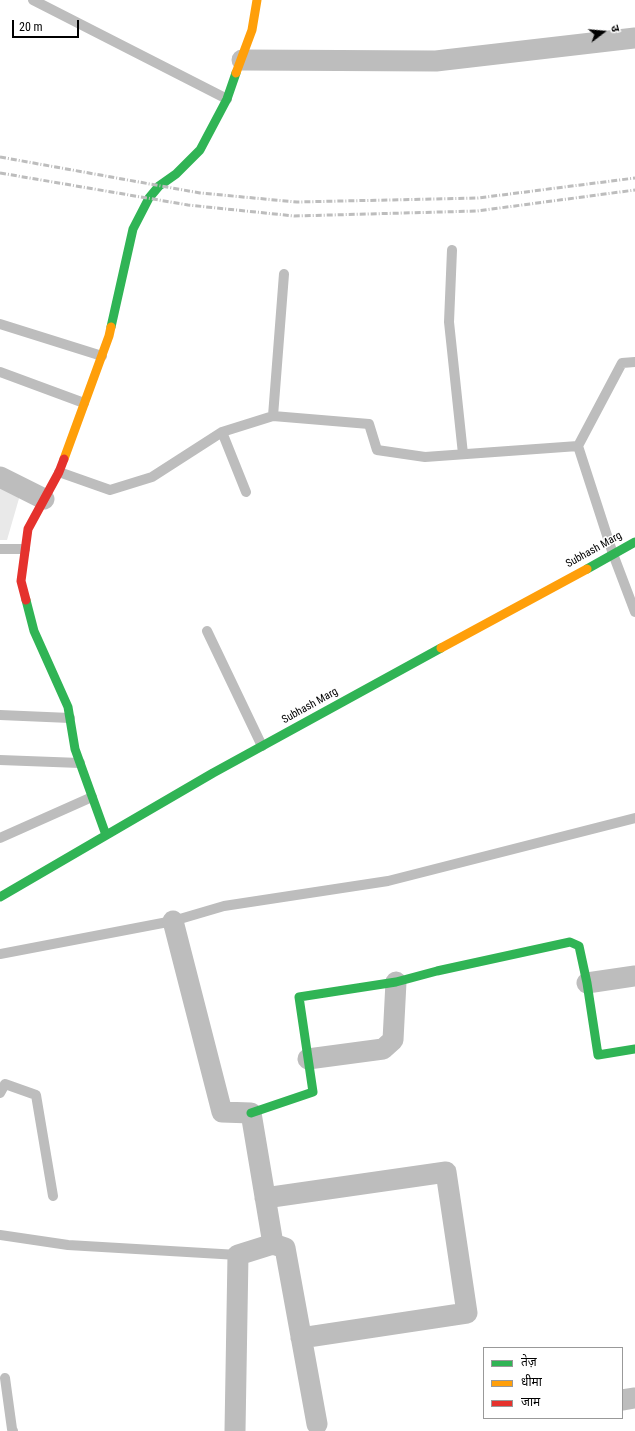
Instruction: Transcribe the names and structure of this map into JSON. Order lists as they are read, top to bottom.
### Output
{
  "streets": {
    "street": ["Subhash Marg"]
  },
  "legend": ["तेज़", "धीमा", "जाम"],
  "scale_bar": "20 m",
  "north": "right"
}
